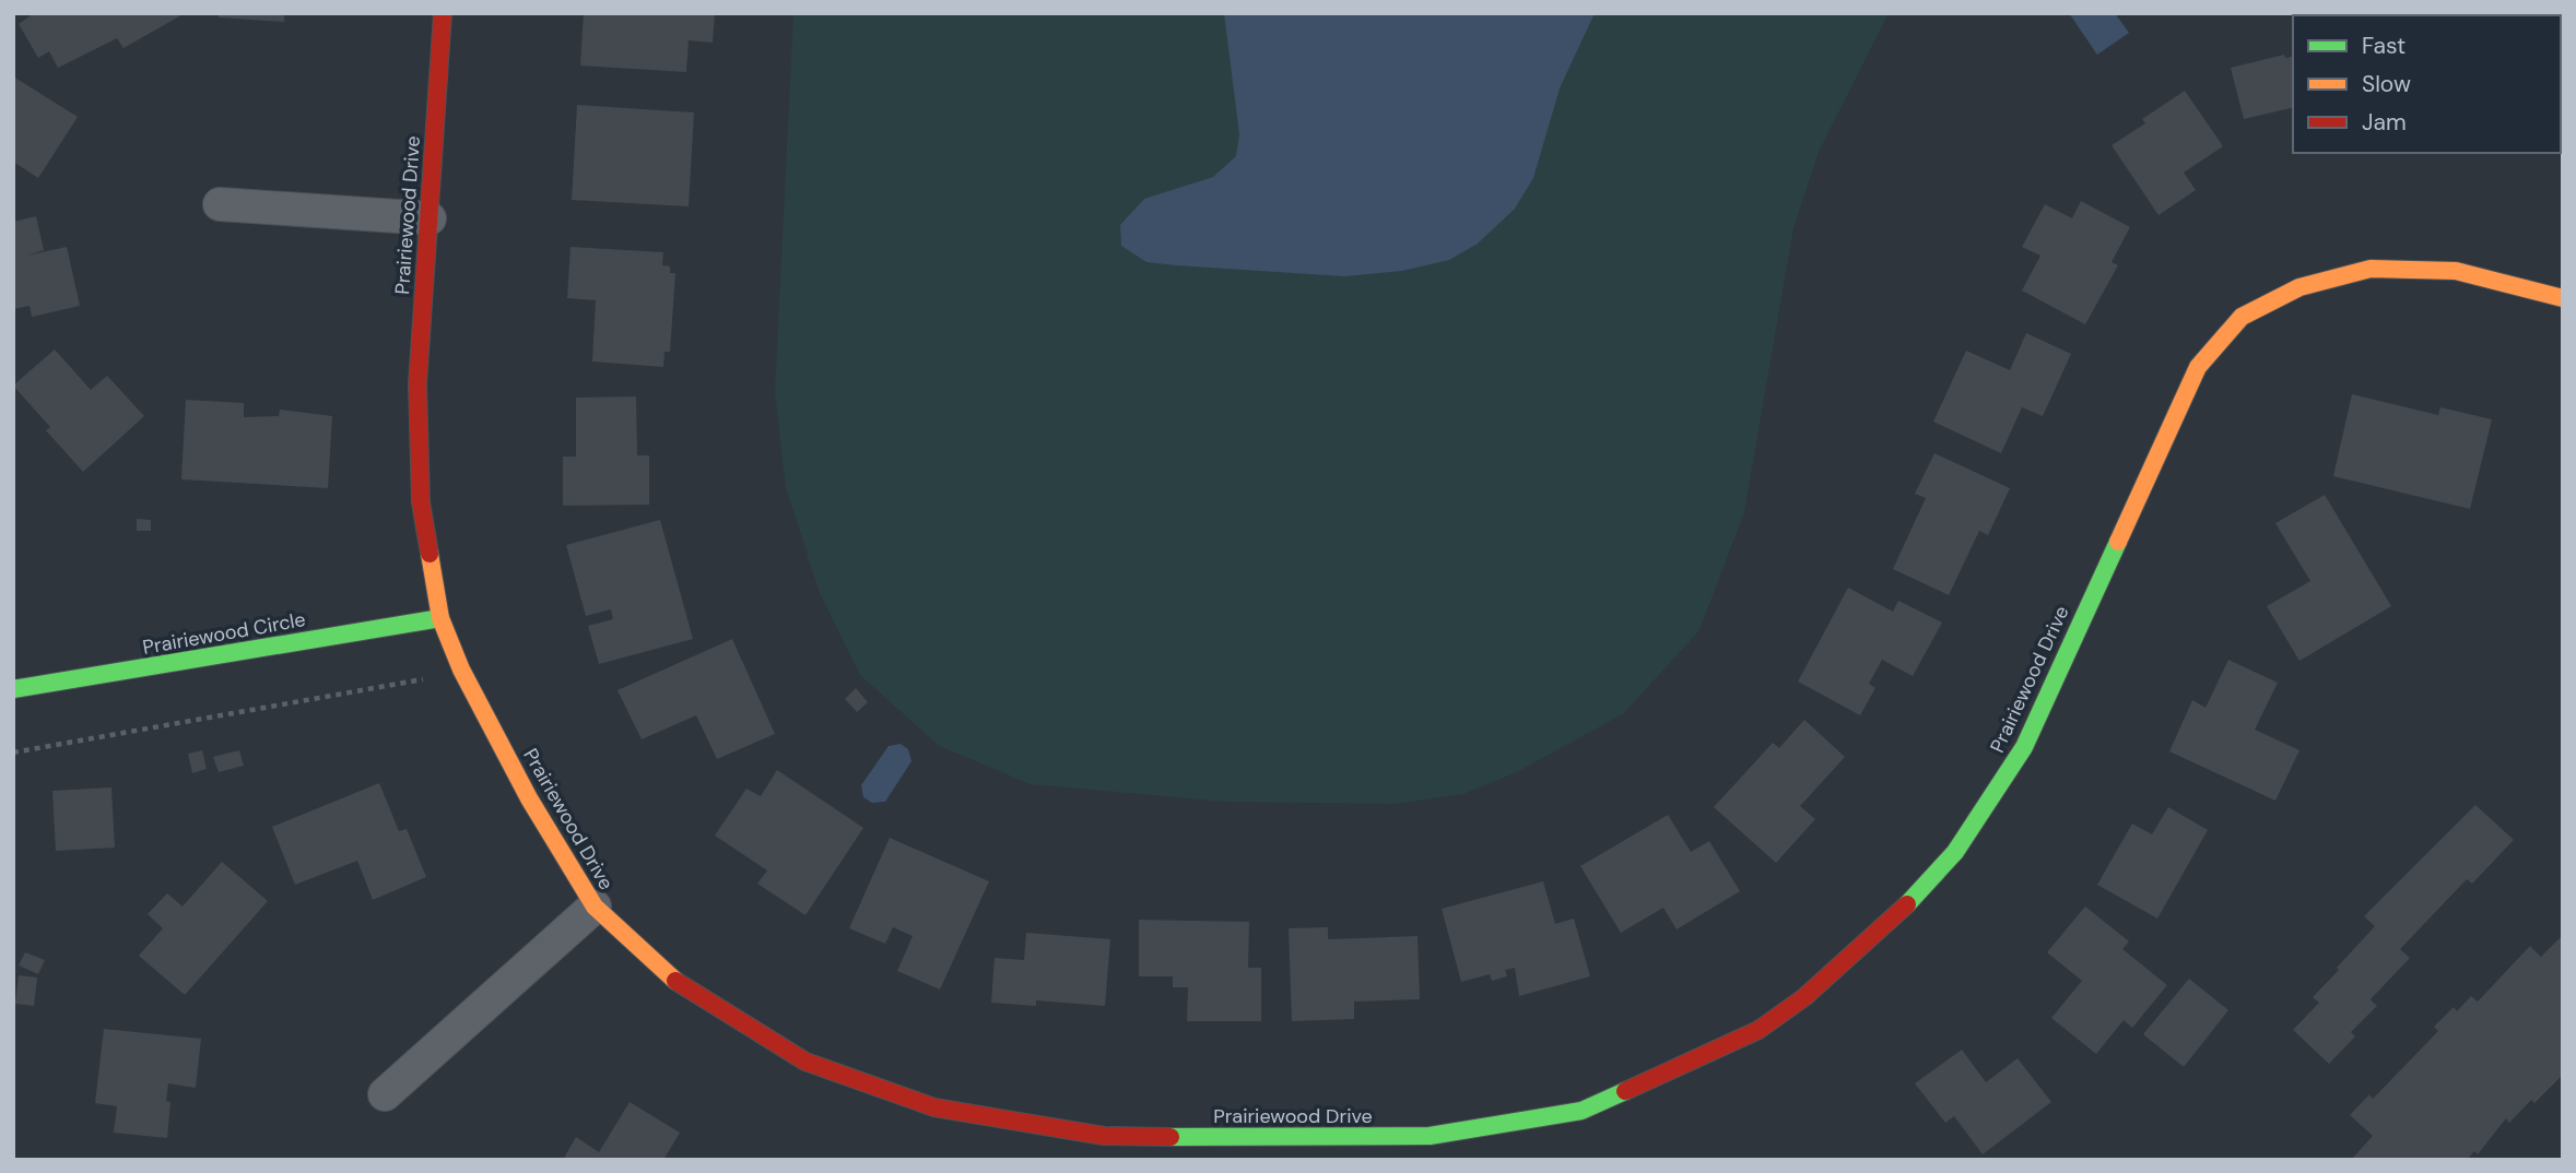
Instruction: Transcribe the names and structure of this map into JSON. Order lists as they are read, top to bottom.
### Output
{
  "streets": {
    "street": ["Prairiewood Drive", "Prairiewood Circle"]
  },
  "crossings": [
    ["Prairiewood Drive", "Prairiewood Circle"]
  ],
  "legend": ["Fast", "Slow", "Jam"]
}
